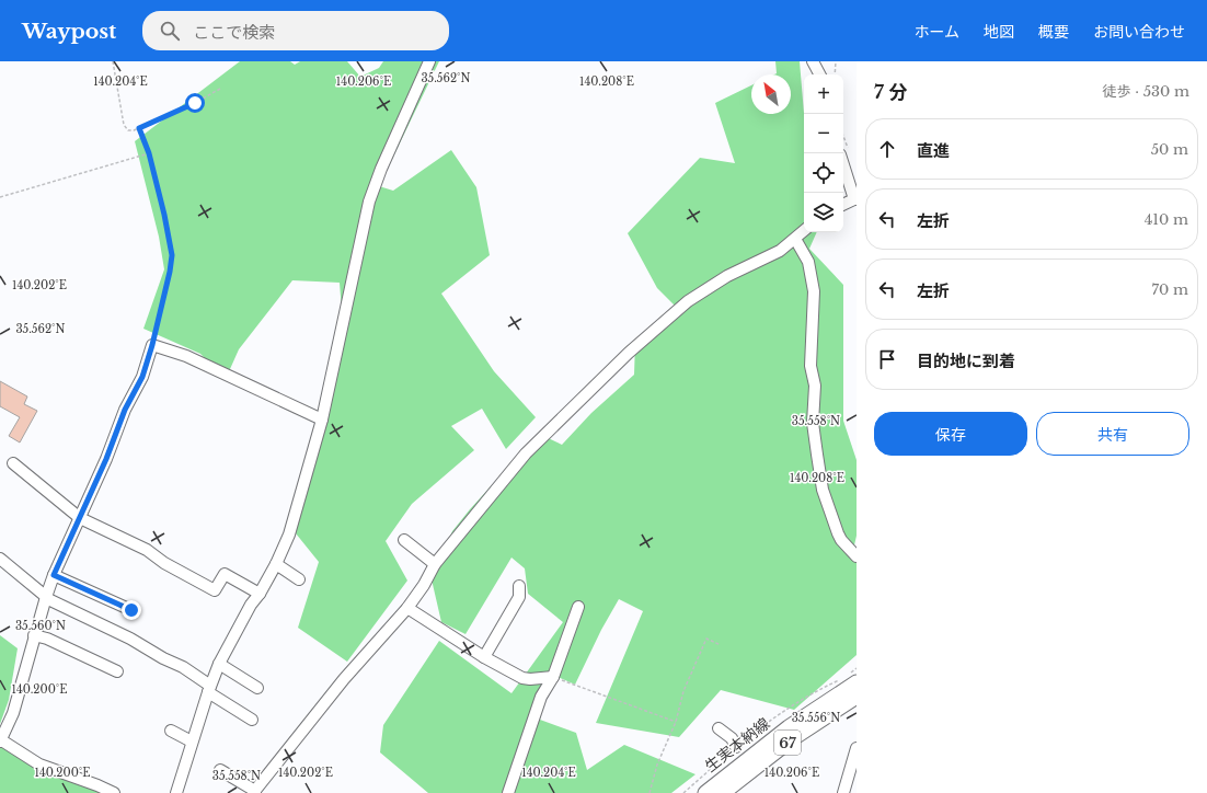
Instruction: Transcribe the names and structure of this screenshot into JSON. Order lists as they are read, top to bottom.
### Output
{
  "streets": {
    "main road": ["67", "生実本納線"]
  },
  "north": "top left",
  "page": {
    "header": "Waypost",
    "search": "ここで検索",
    "nav": [
      "ホーム",
      "地図",
      "概要",
      "お問い合わせ"
    ],
    "heading": ["7 分", "徒歩 · 530 m"],
    "map_buttons": ["+", "−"],
    "list": [
      ["直進", "50 m"],
      ["左折", "410 m"],
      ["左折", "70 m"],
      "目的地に到着"
    ],
    "buttons": ["保存", "共有"]
  },
  "coordinates": [
    "35.562°N",
    "140.206°E",
    "140.204°E",
    "140.208°E",
    "140.202°E",
    "35.558°N",
    "35.560°N",
    "140.200°E",
    "35.556°N"
  ]
}
